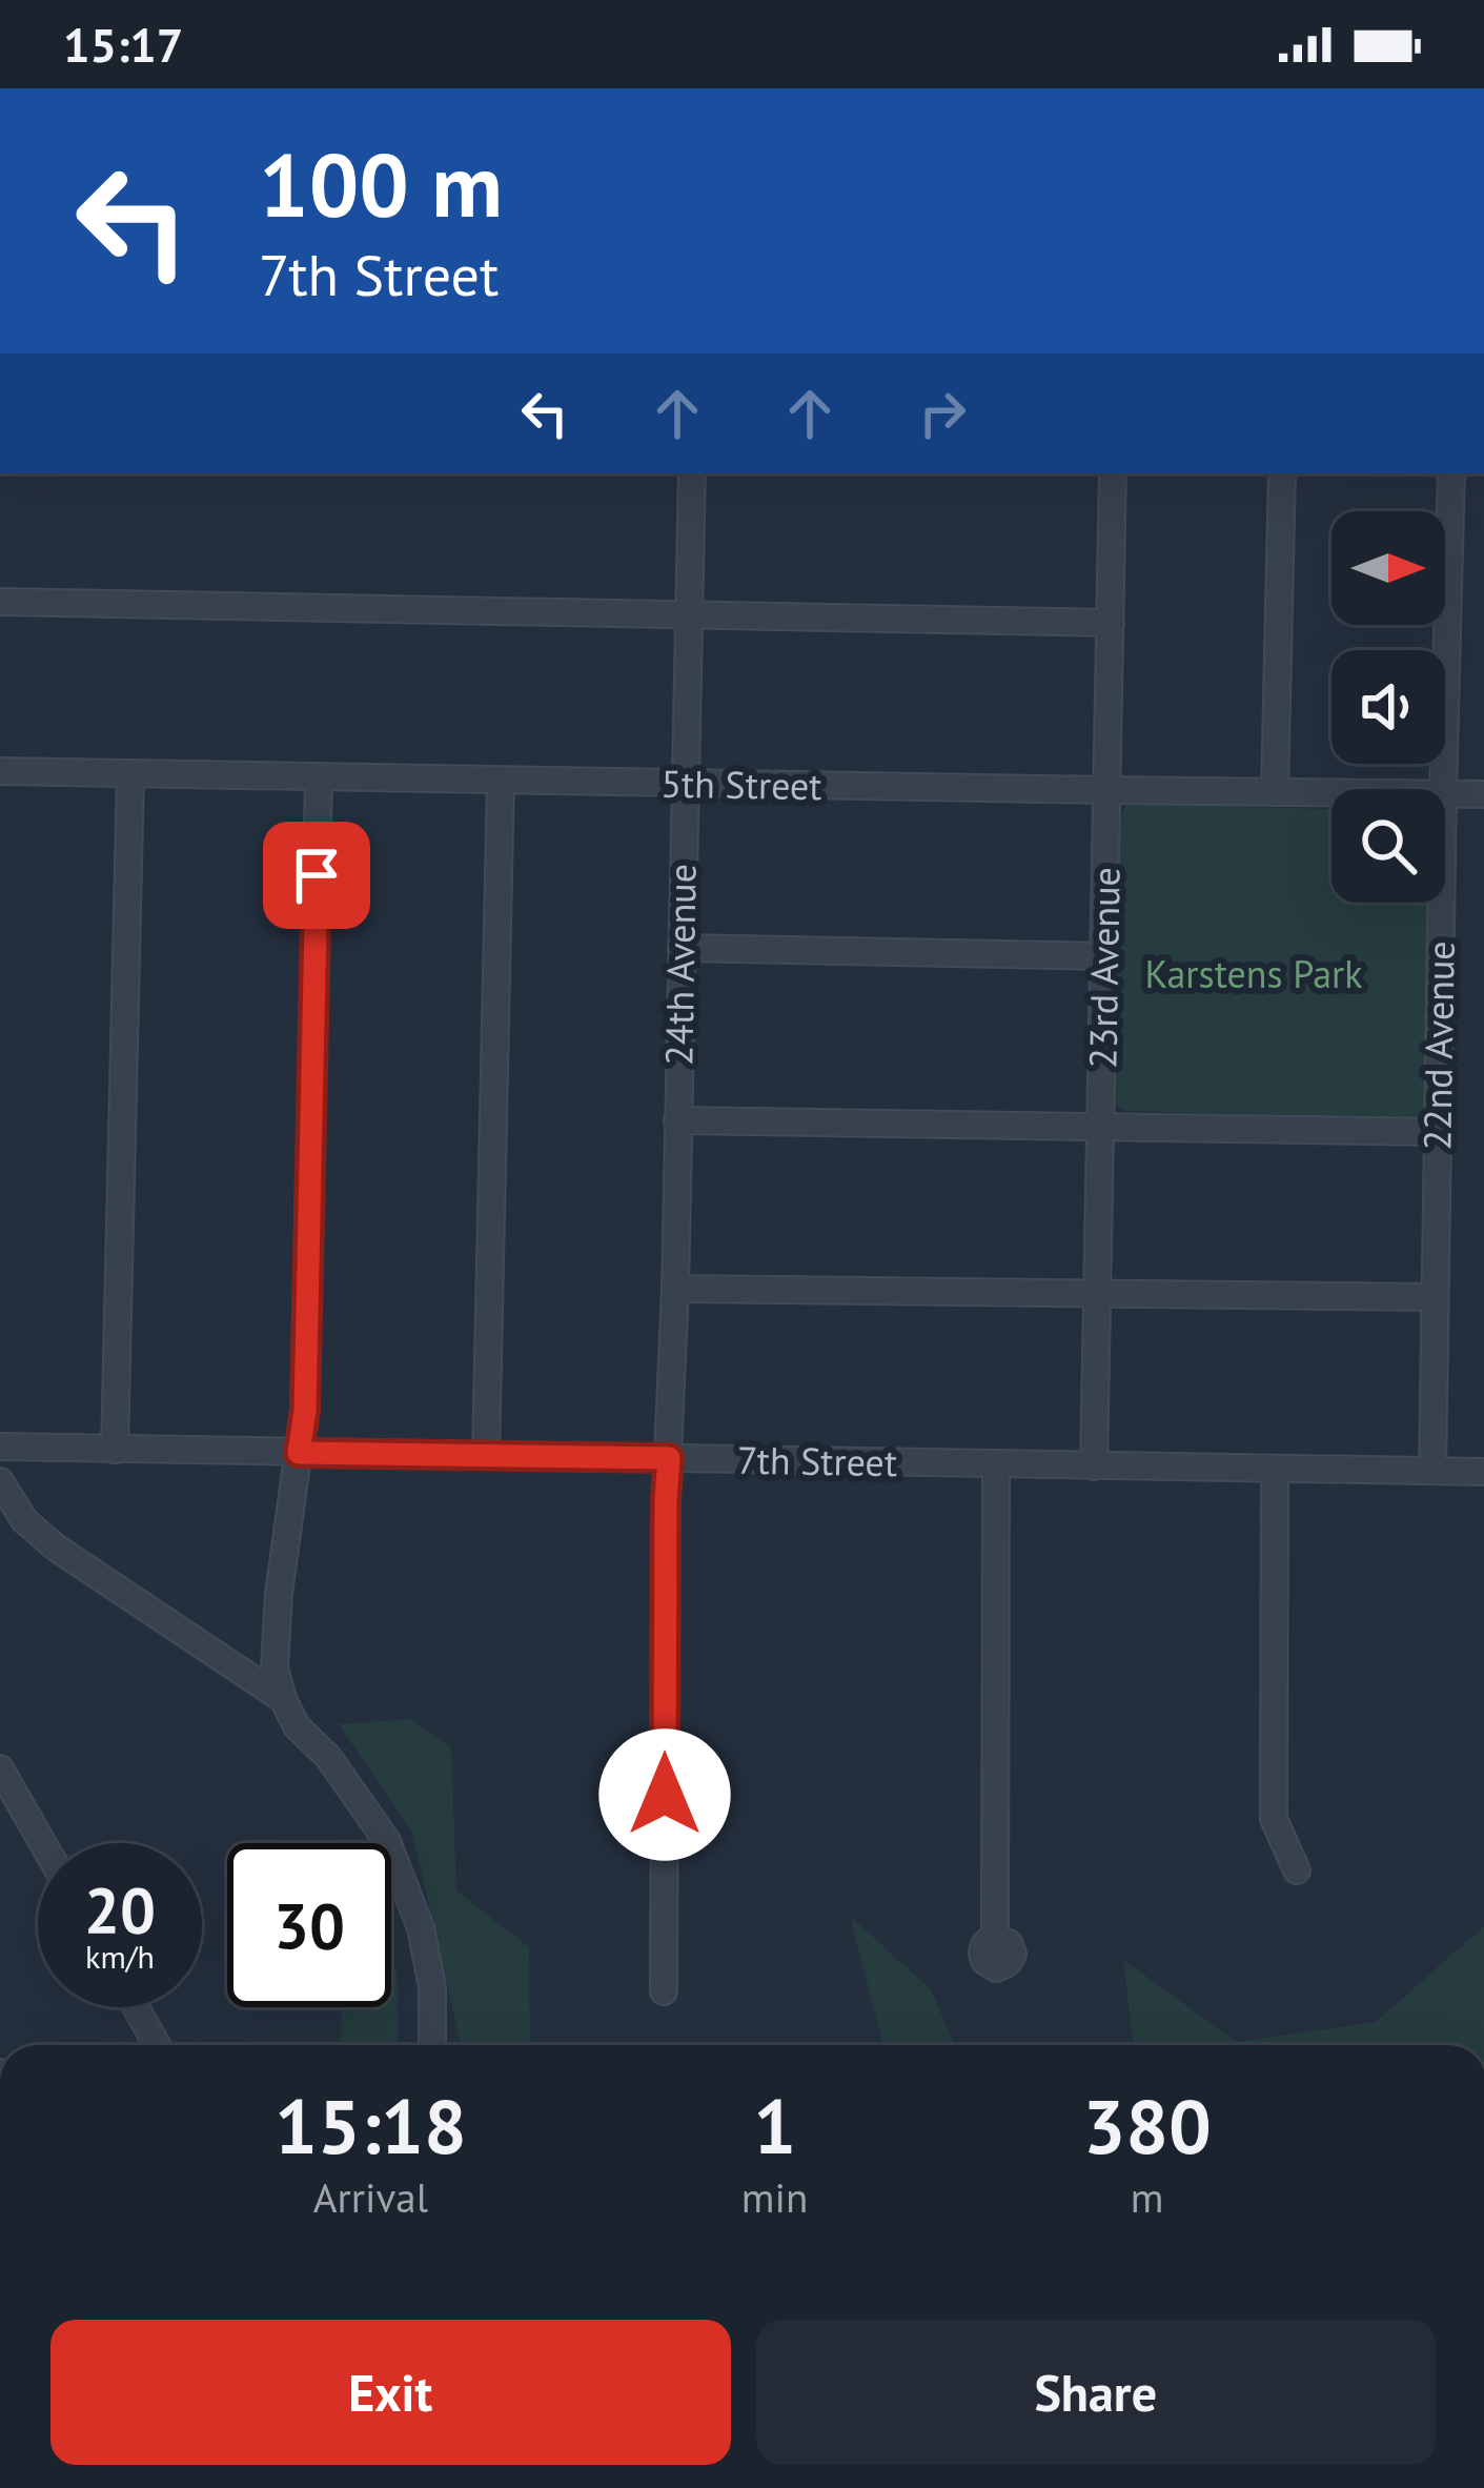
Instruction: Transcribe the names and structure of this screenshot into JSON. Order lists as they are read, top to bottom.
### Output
{
  "streets": {
    "street": [
      "5th Street",
      "24th Avenue",
      "23rd Avenue",
      "22nd Avenue",
      "7th Street"
    ]
  },
  "crossings": [
    ["5th Street", "24th Avenue"],
    ["5th Street", "23rd Avenue"],
    ["24th Avenue", "7th Street"],
    ["23rd Avenue", "7th Street"],
    ["22nd Avenue", "7th Street"]
  ],
  "parks": ["Karstens Park"],
  "north": "right",
  "page": {
    "status": "15:17",
    "turn": ["100 m", "7th Street"],
    "speed": "20 km/h",
    "limit": "30",
    "eta": [
      "15:18",
      "Arrival",
      "1",
      "min",
      "380",
      "m"
    ],
    "buttons": ["Exit", "Share"]
  }
}
